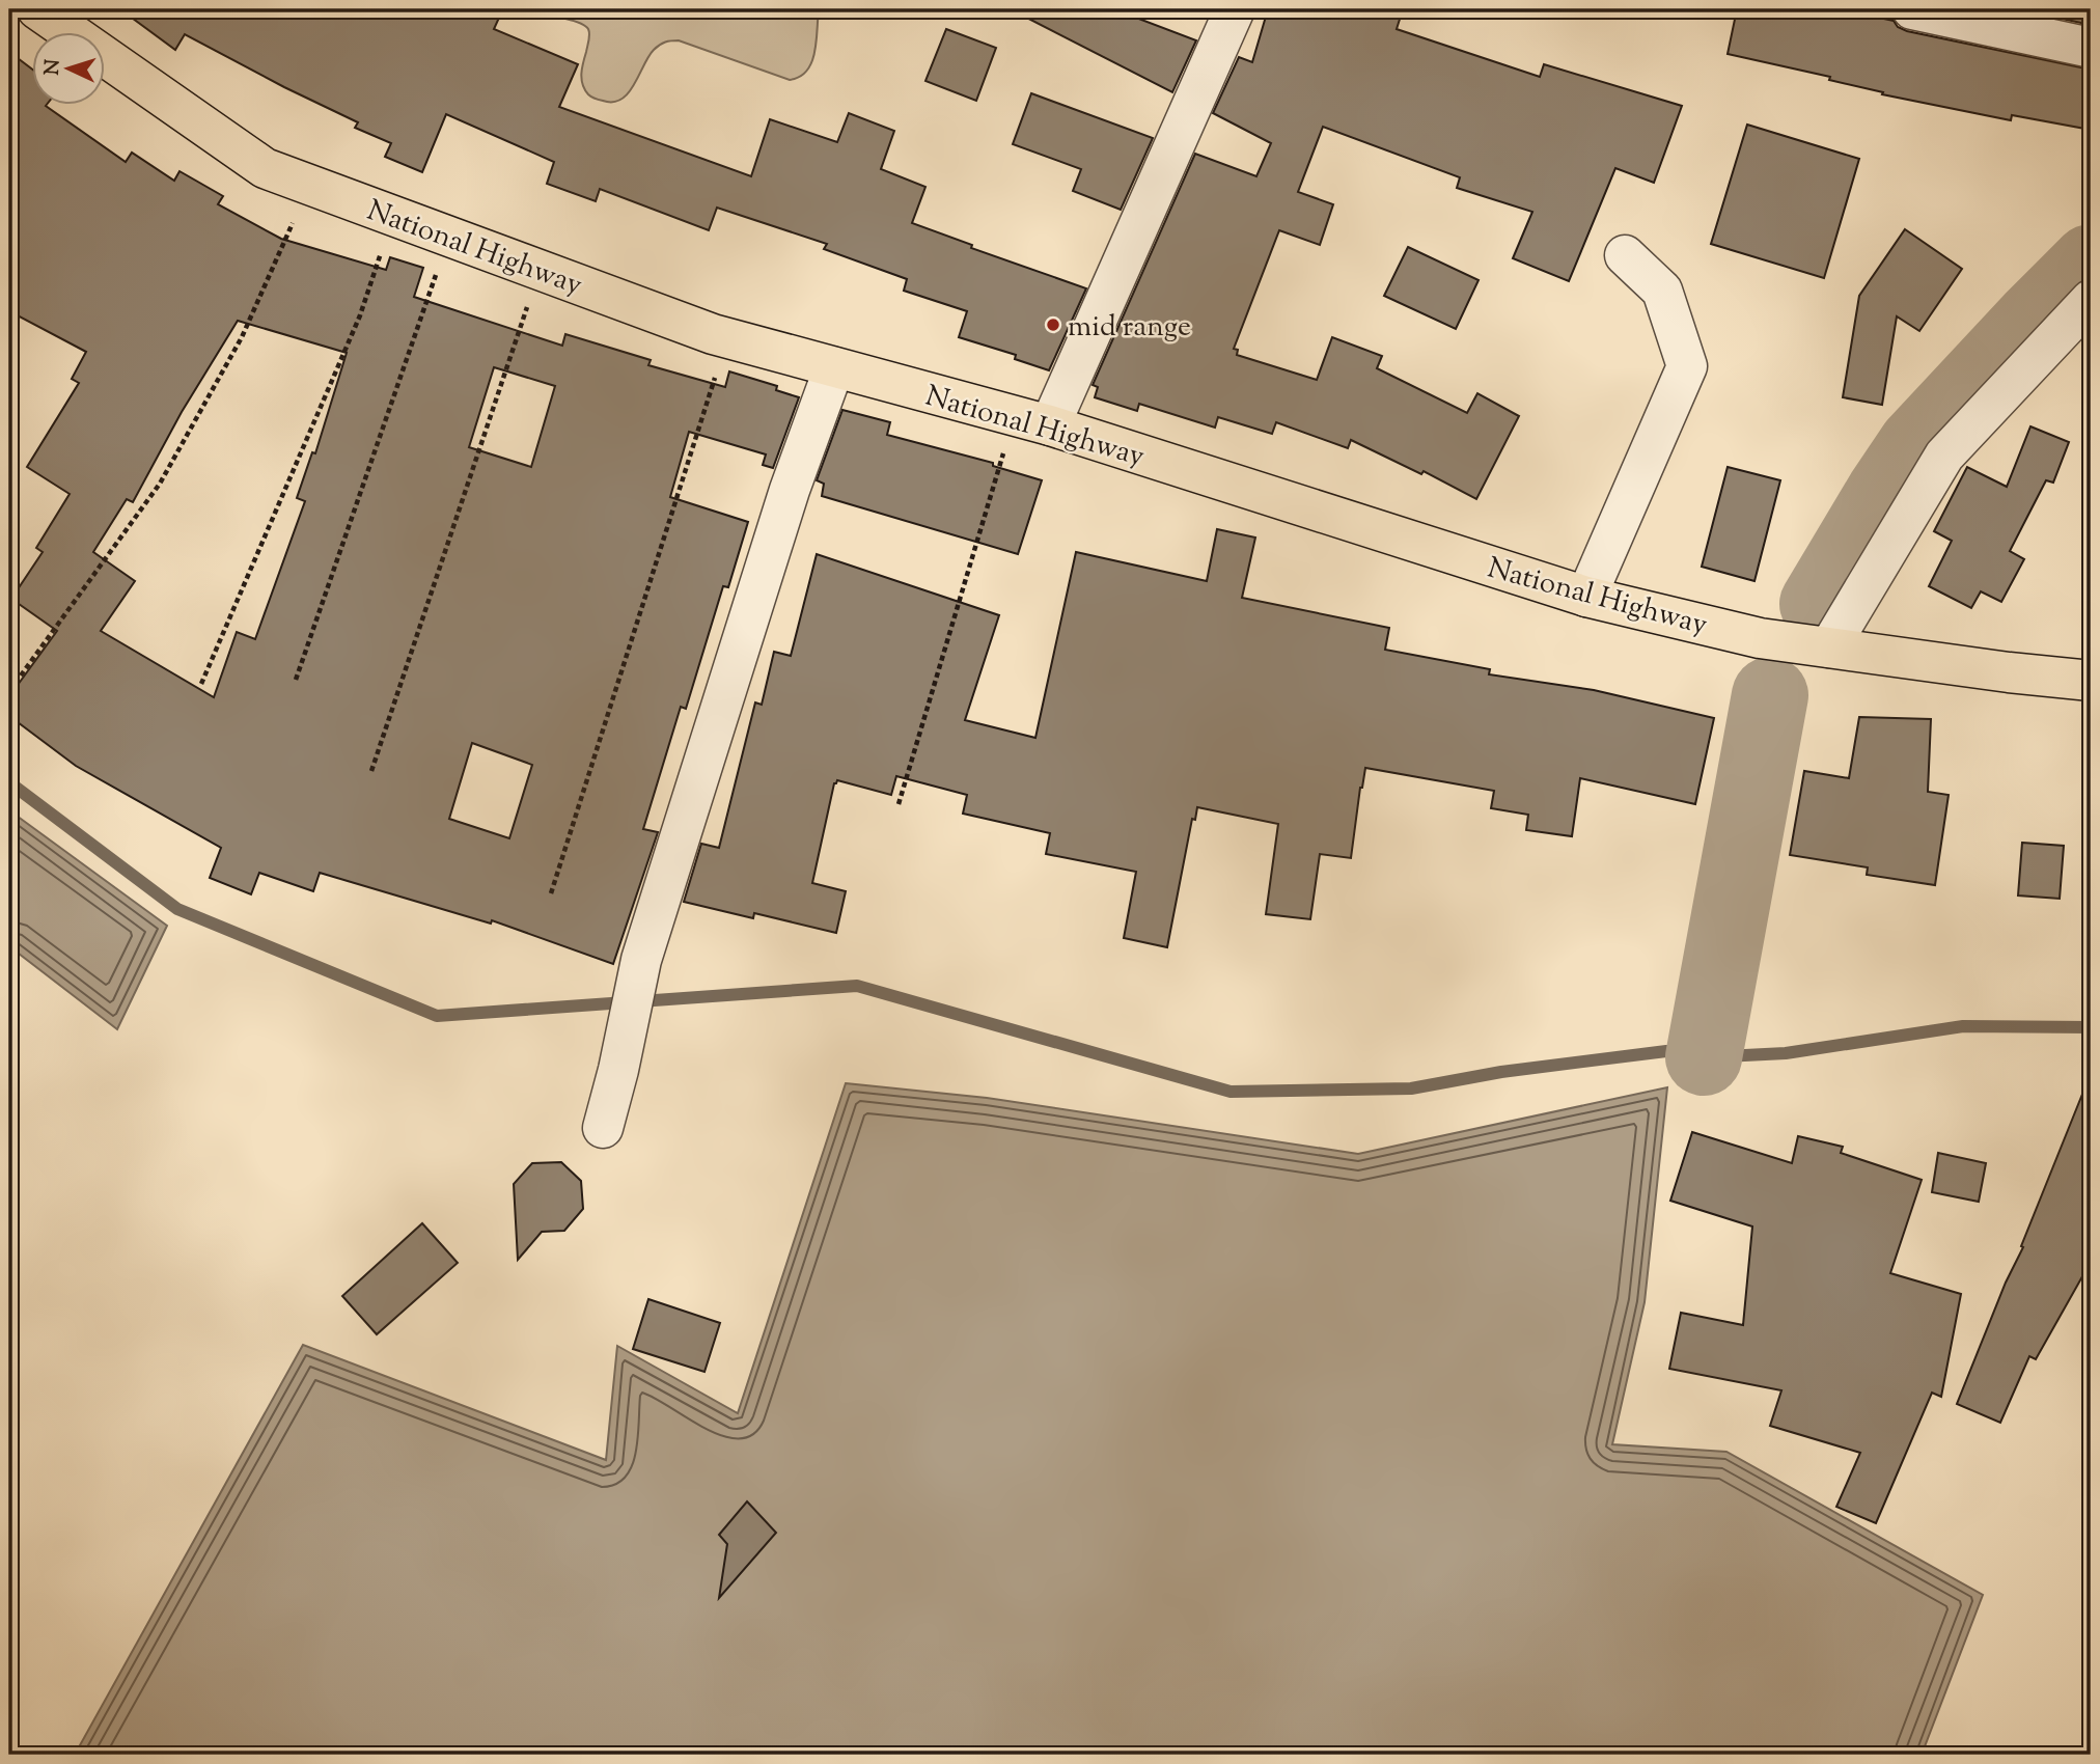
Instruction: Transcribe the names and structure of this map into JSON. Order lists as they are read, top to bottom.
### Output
{
  "streets": {
    "main road": ["National Highway"]
  },
  "places": ["mid range"],
  "north": "left"
}
